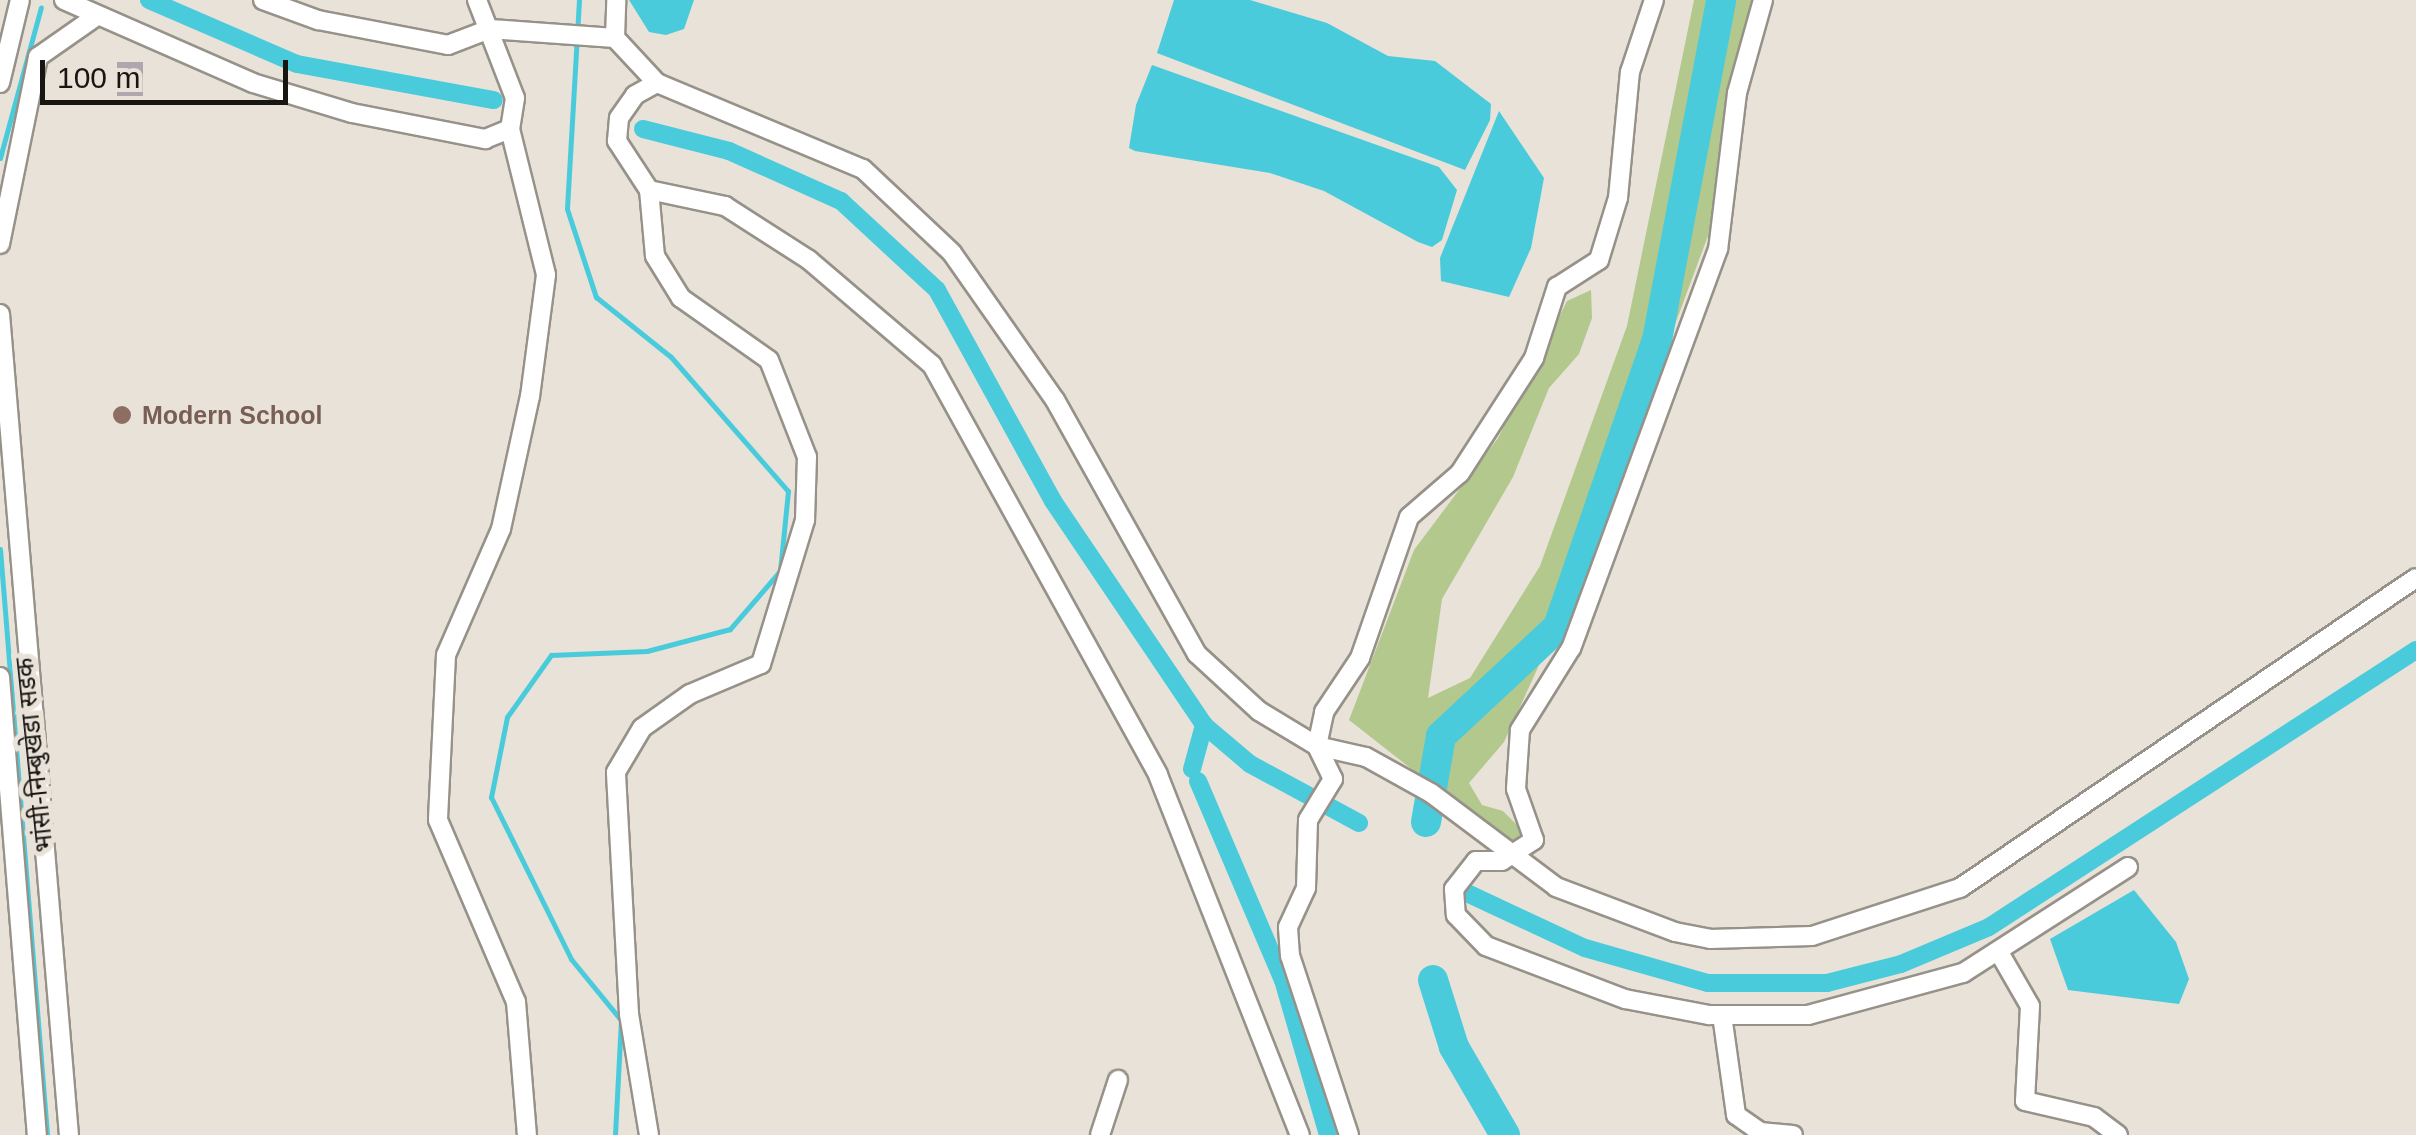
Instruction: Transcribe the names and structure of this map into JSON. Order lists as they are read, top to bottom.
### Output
{
  "streets": {
    "street": ["भांसी-निम्बुखेडा सडक"]
  },
  "places": ["Modern School"],
  "scale_bar": "100 m"
}
